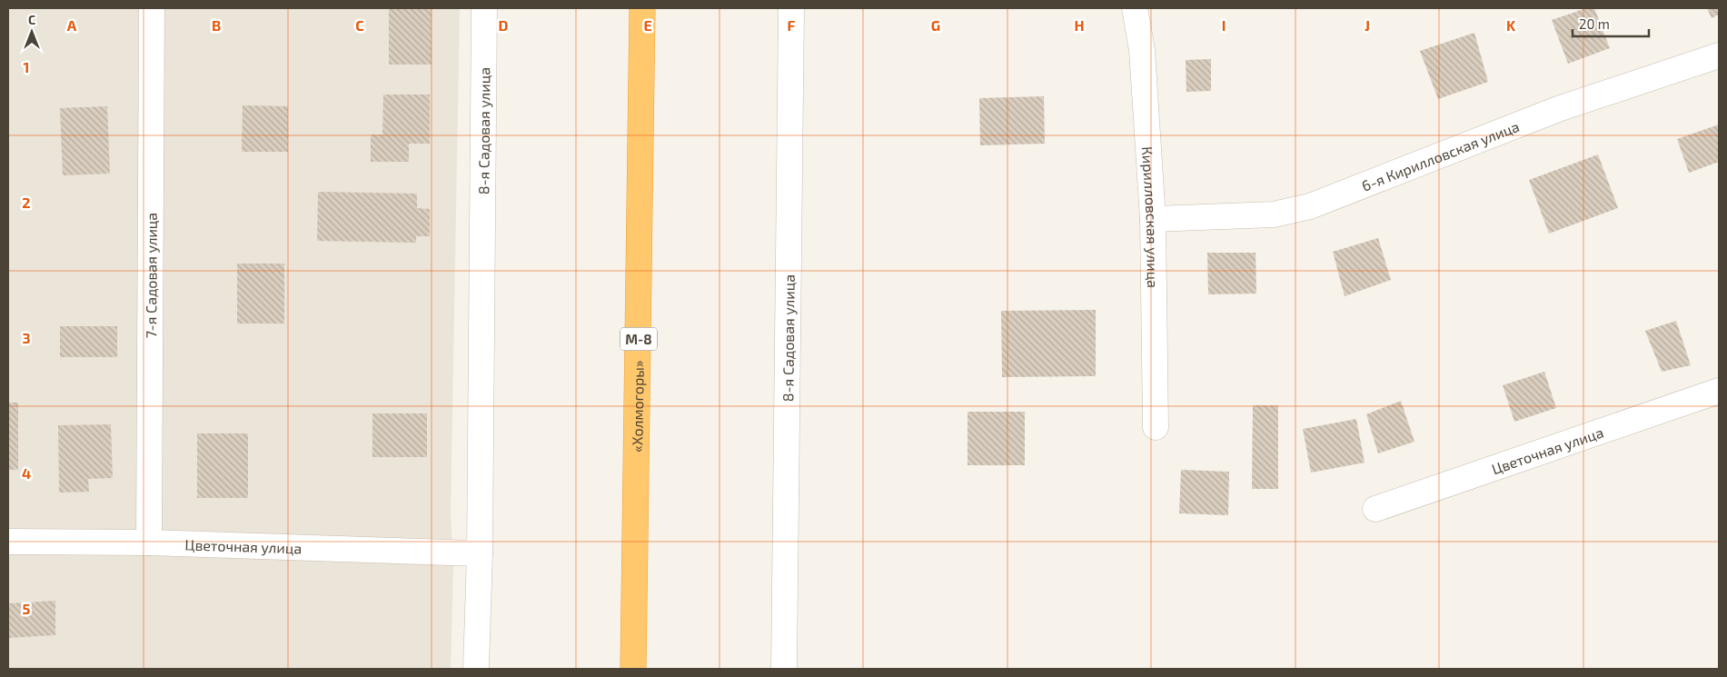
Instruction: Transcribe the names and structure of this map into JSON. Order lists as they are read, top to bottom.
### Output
{
  "streets": {
    "highway": ["М-8", "«Холмогоры»"],
    "street": [
      "8-я Садовая улица",
      "6-я Кирилловская улица",
      "Кирилловская улица",
      "7-я Садовая улица",
      "Цветочная улица"
    ]
  },
  "crossings": [
    ["8-я Садовая улица", "Цветочная улица"],
    ["6-я Кирилловская улица", "Кирилловская улица"],
    ["7-я Садовая улица", "Цветочная улица"]
  ],
  "scale_bar": "20 m",
  "north": "top",
  "grid": {
    "columns": [
      "A",
      "B",
      "C",
      "D",
      "E",
      "F",
      "G",
      "H",
      "I",
      "J",
      "K"
    ],
    "rows": [
      "1",
      "2",
      "3",
      "4",
      "5"
    ]
  }
}
